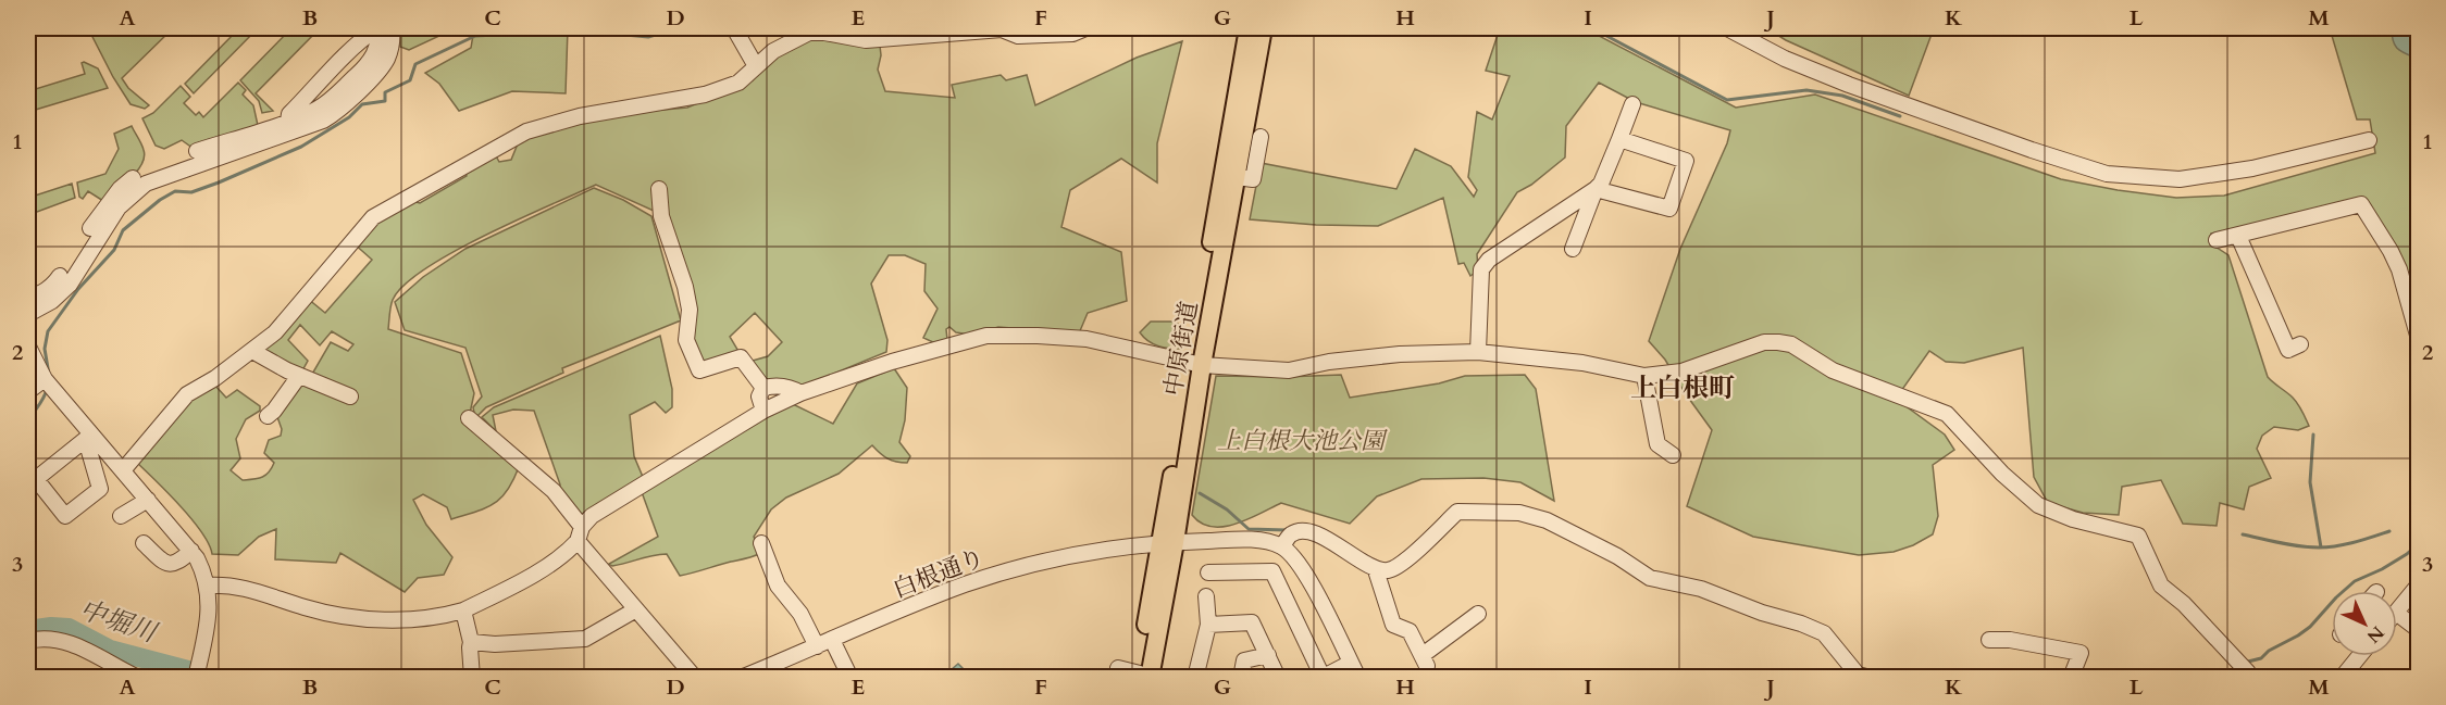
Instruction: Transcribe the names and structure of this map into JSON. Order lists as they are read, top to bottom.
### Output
{
  "streets": {
    "main road": ["中原街道"],
    "street": ["白根通り"]
  },
  "crossings": [
    ["中原街道", "白根通り"]
  ],
  "districts": ["上白根町"],
  "water": ["中堀川"],
  "parks": ["上白根大池公園"],
  "north": "bottom right",
  "grid": {
    "columns": [
      "A",
      "B",
      "C",
      "D",
      "E",
      "F",
      "G",
      "H",
      "I",
      "J",
      "K",
      "L",
      "M"
    ],
    "rows": ["1", "2", "3"]
  }
}
